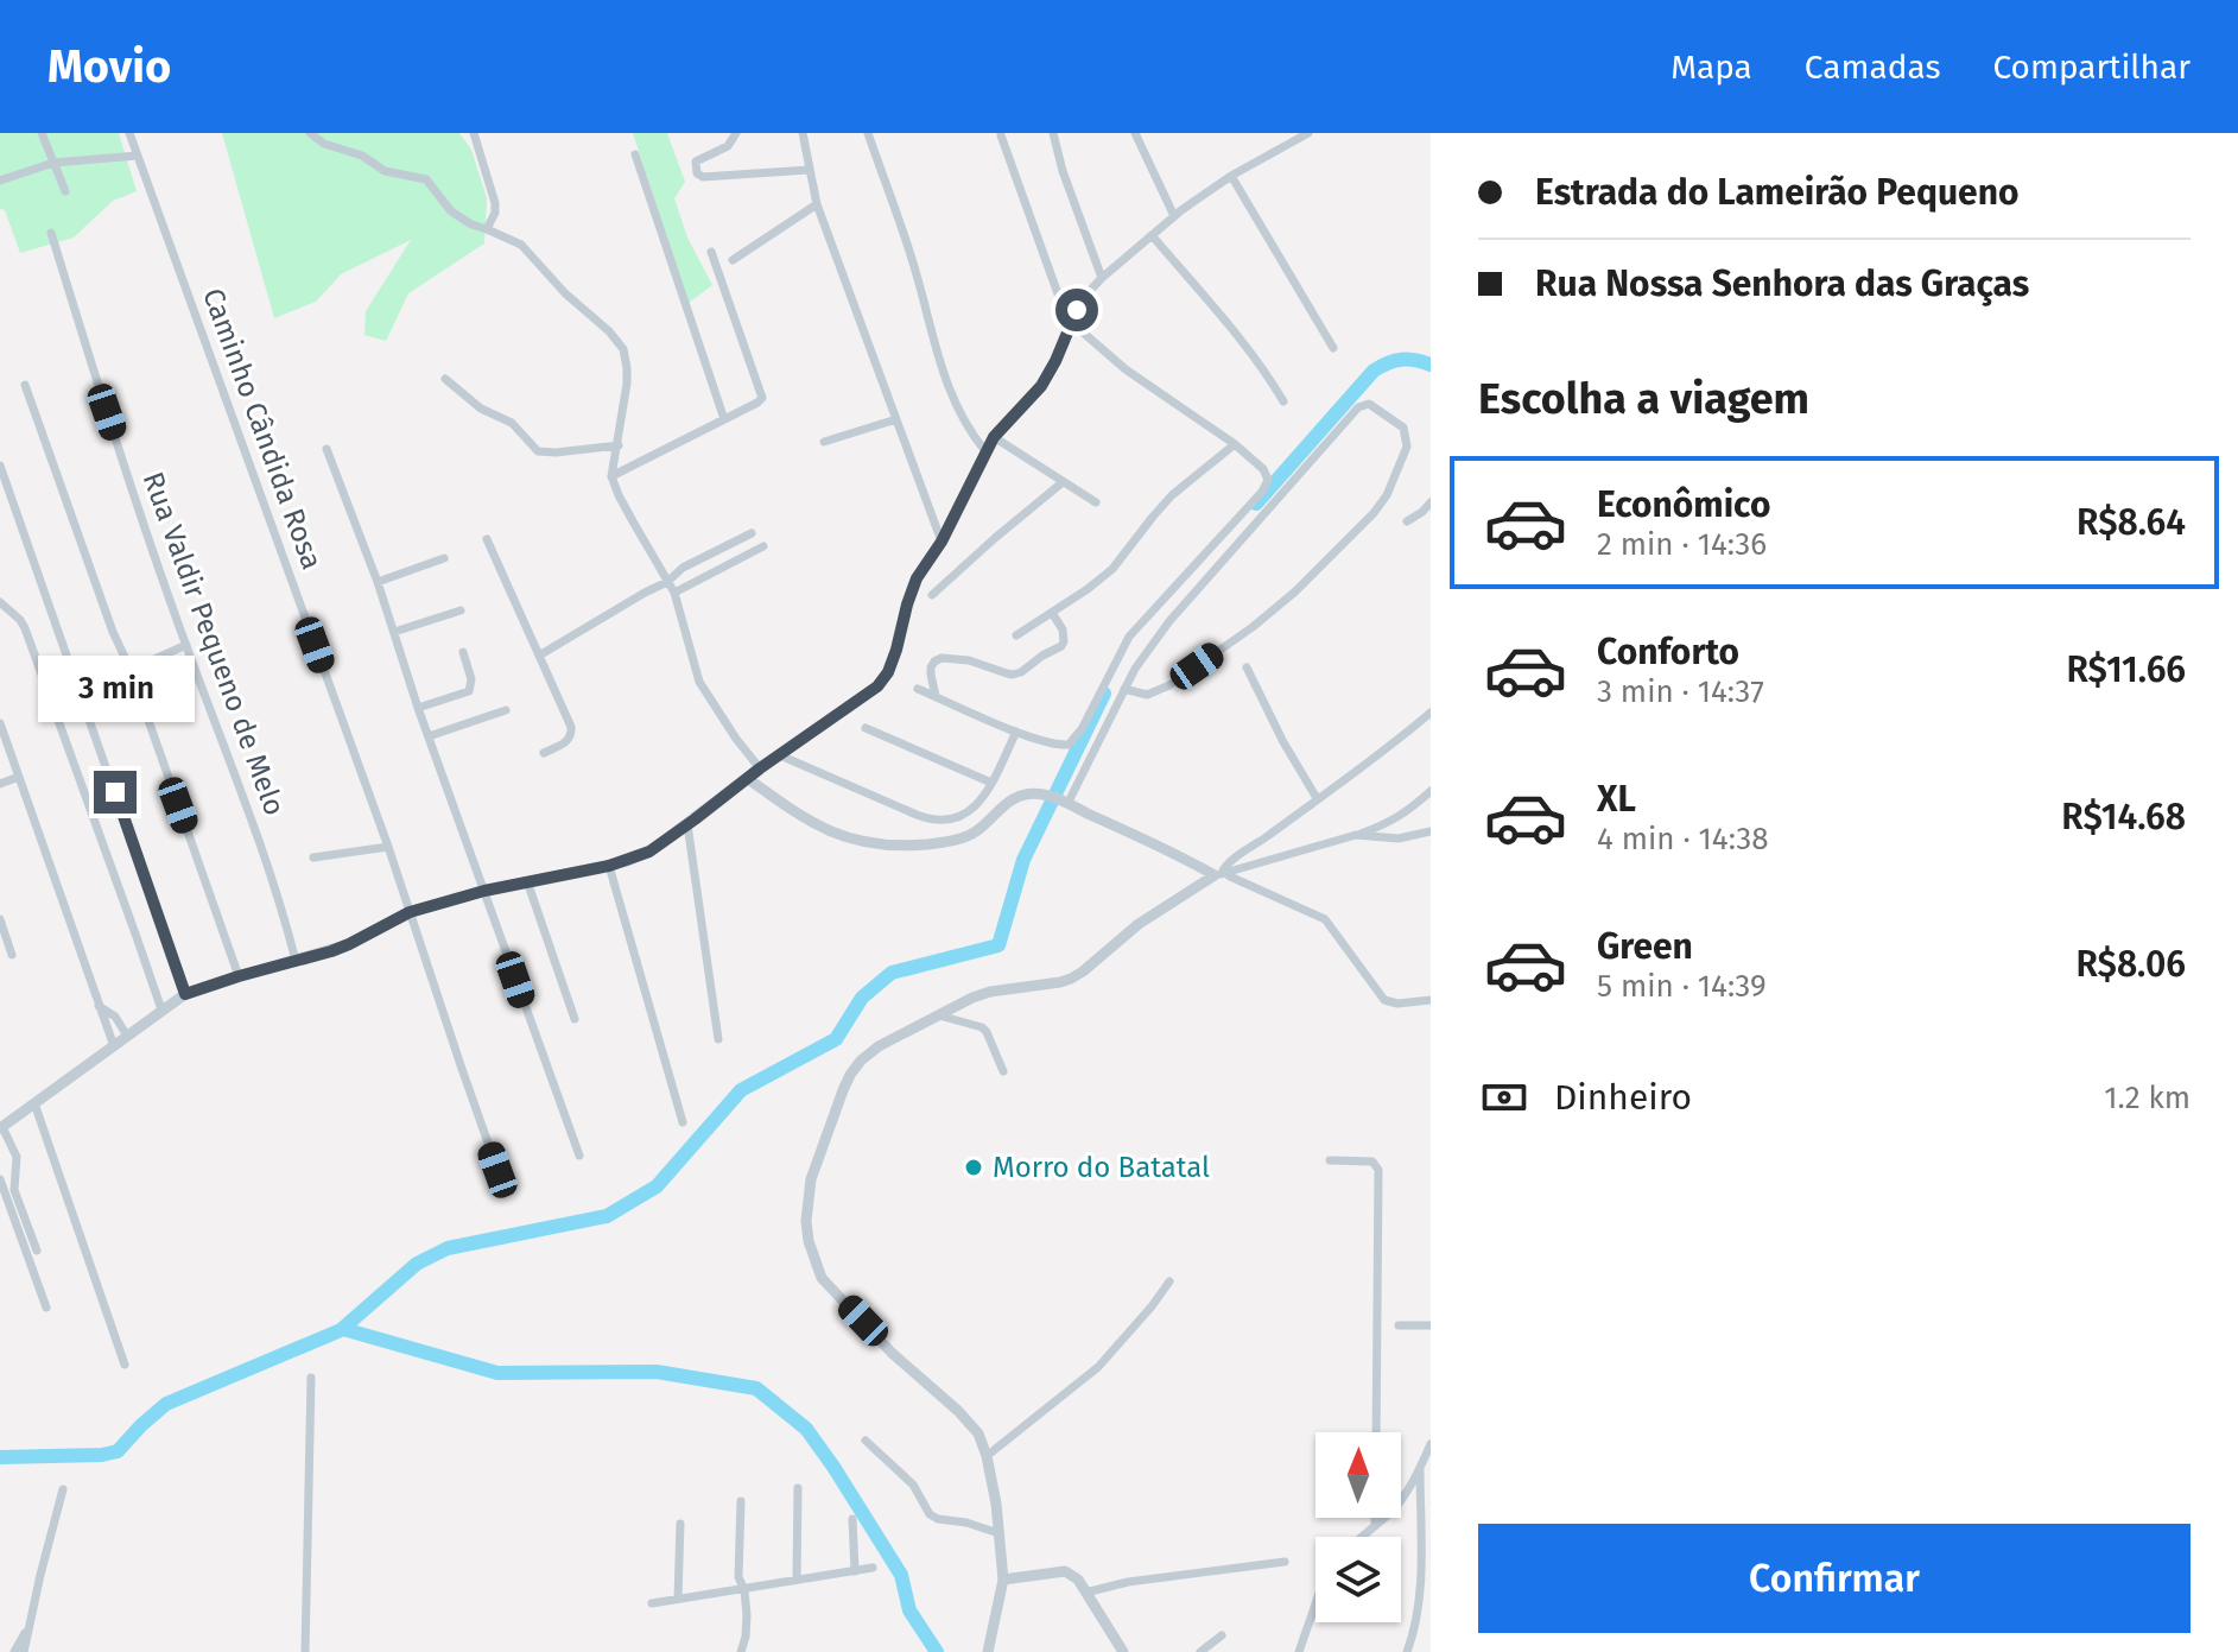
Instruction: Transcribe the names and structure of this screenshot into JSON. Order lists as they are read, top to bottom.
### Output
{
  "streets": {
    "street": ["Caminho Cândida Rosa", "Rua Valdir Pequeno de Melo"]
  },
  "places": ["Morro do Batatal"],
  "north": "top",
  "page": {
    "header": "Movio",
    "nav": ["Mapa", "Camadas", "Compartilhar"],
    "banner": ["Estrada do Lameirão Pequeno", "Rua Nossa Senhora das Graças"],
    "heading": "Escolha a viagem",
    "list": [
      {
        "name": "Econômico",
        "note": "2 min · 14:36",
        "value": "R$8.64"
      },
      {
        "name": "Conforto",
        "note": "3 min · 14:37",
        "value": "R$11.66"
      },
      {
        "name": "XL",
        "note": "4 min · 14:38",
        "value": "R$14.68"
      },
      {
        "name": "Green",
        "note": "5 min · 14:39",
        "value": "R$8.06"
      }
    ],
    "bubble": "3 min",
    "pay": ["Dinheiro", "1.2 km"],
    "buttons": "Confirmar"
  }
}
